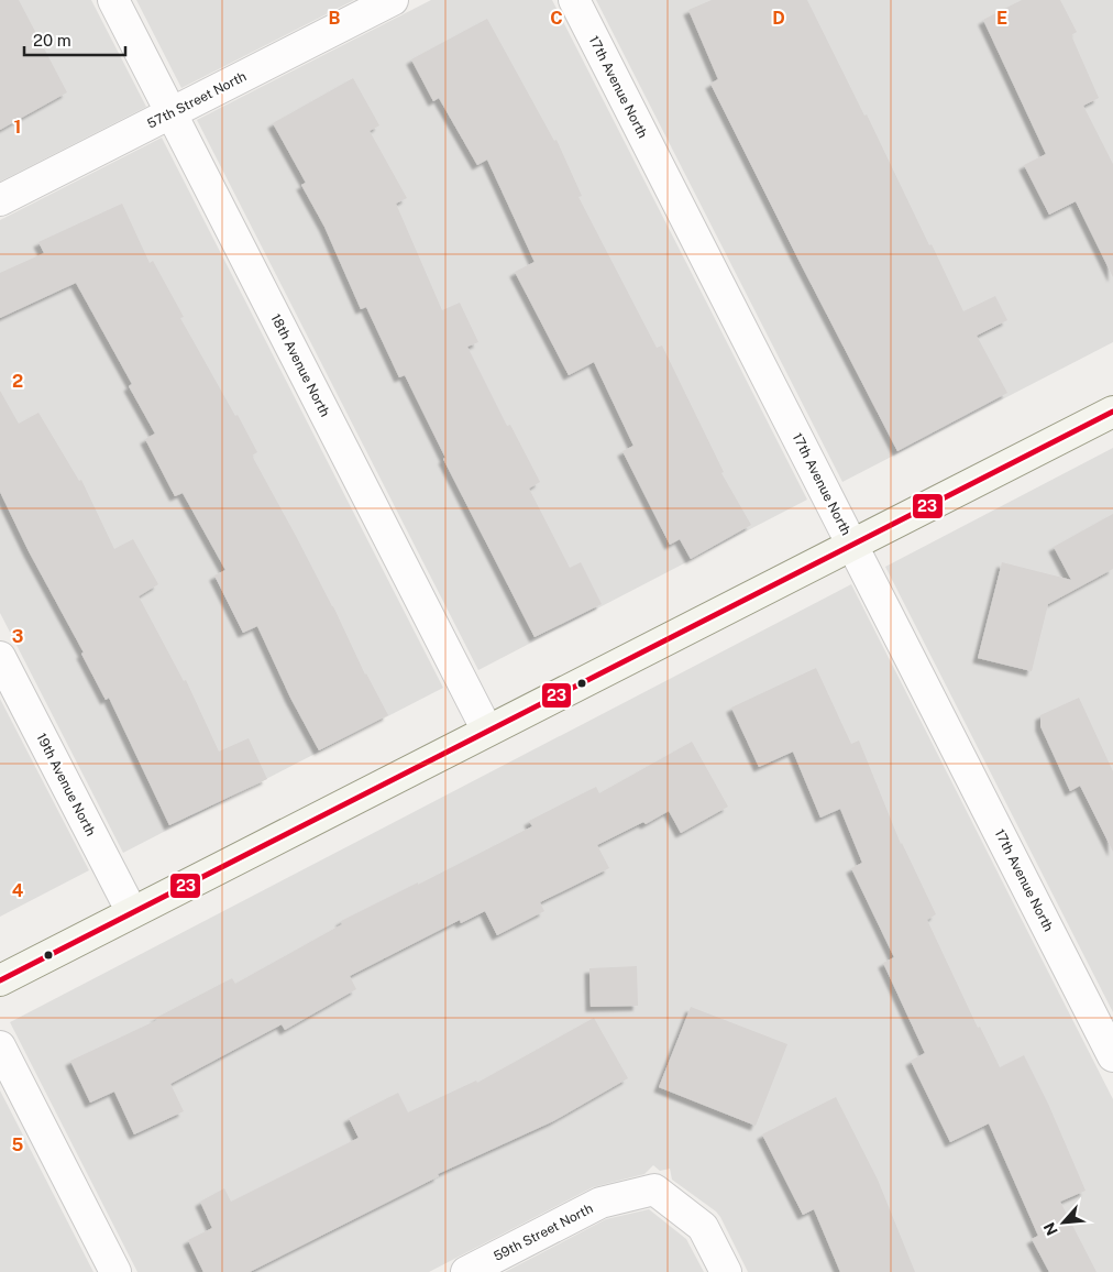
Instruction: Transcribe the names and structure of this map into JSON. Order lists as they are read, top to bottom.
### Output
{
  "streets": {
    "street": [
      "17th Avenue North",
      "57th Street North",
      "18th Avenue North",
      "19th Avenue North",
      "59th Street North"
    ]
  },
  "crossings": [
    ["57th Street North", "18th Avenue North"]
  ],
  "lines": ["transit line 23"],
  "scale_bar": "20 m",
  "north": "bottom left",
  "grid": {
    "columns": [
      "B",
      "C",
      "D",
      "E"
    ],
    "rows": [
      "1",
      "2",
      "3",
      "4",
      "5"
    ]
  }
}
